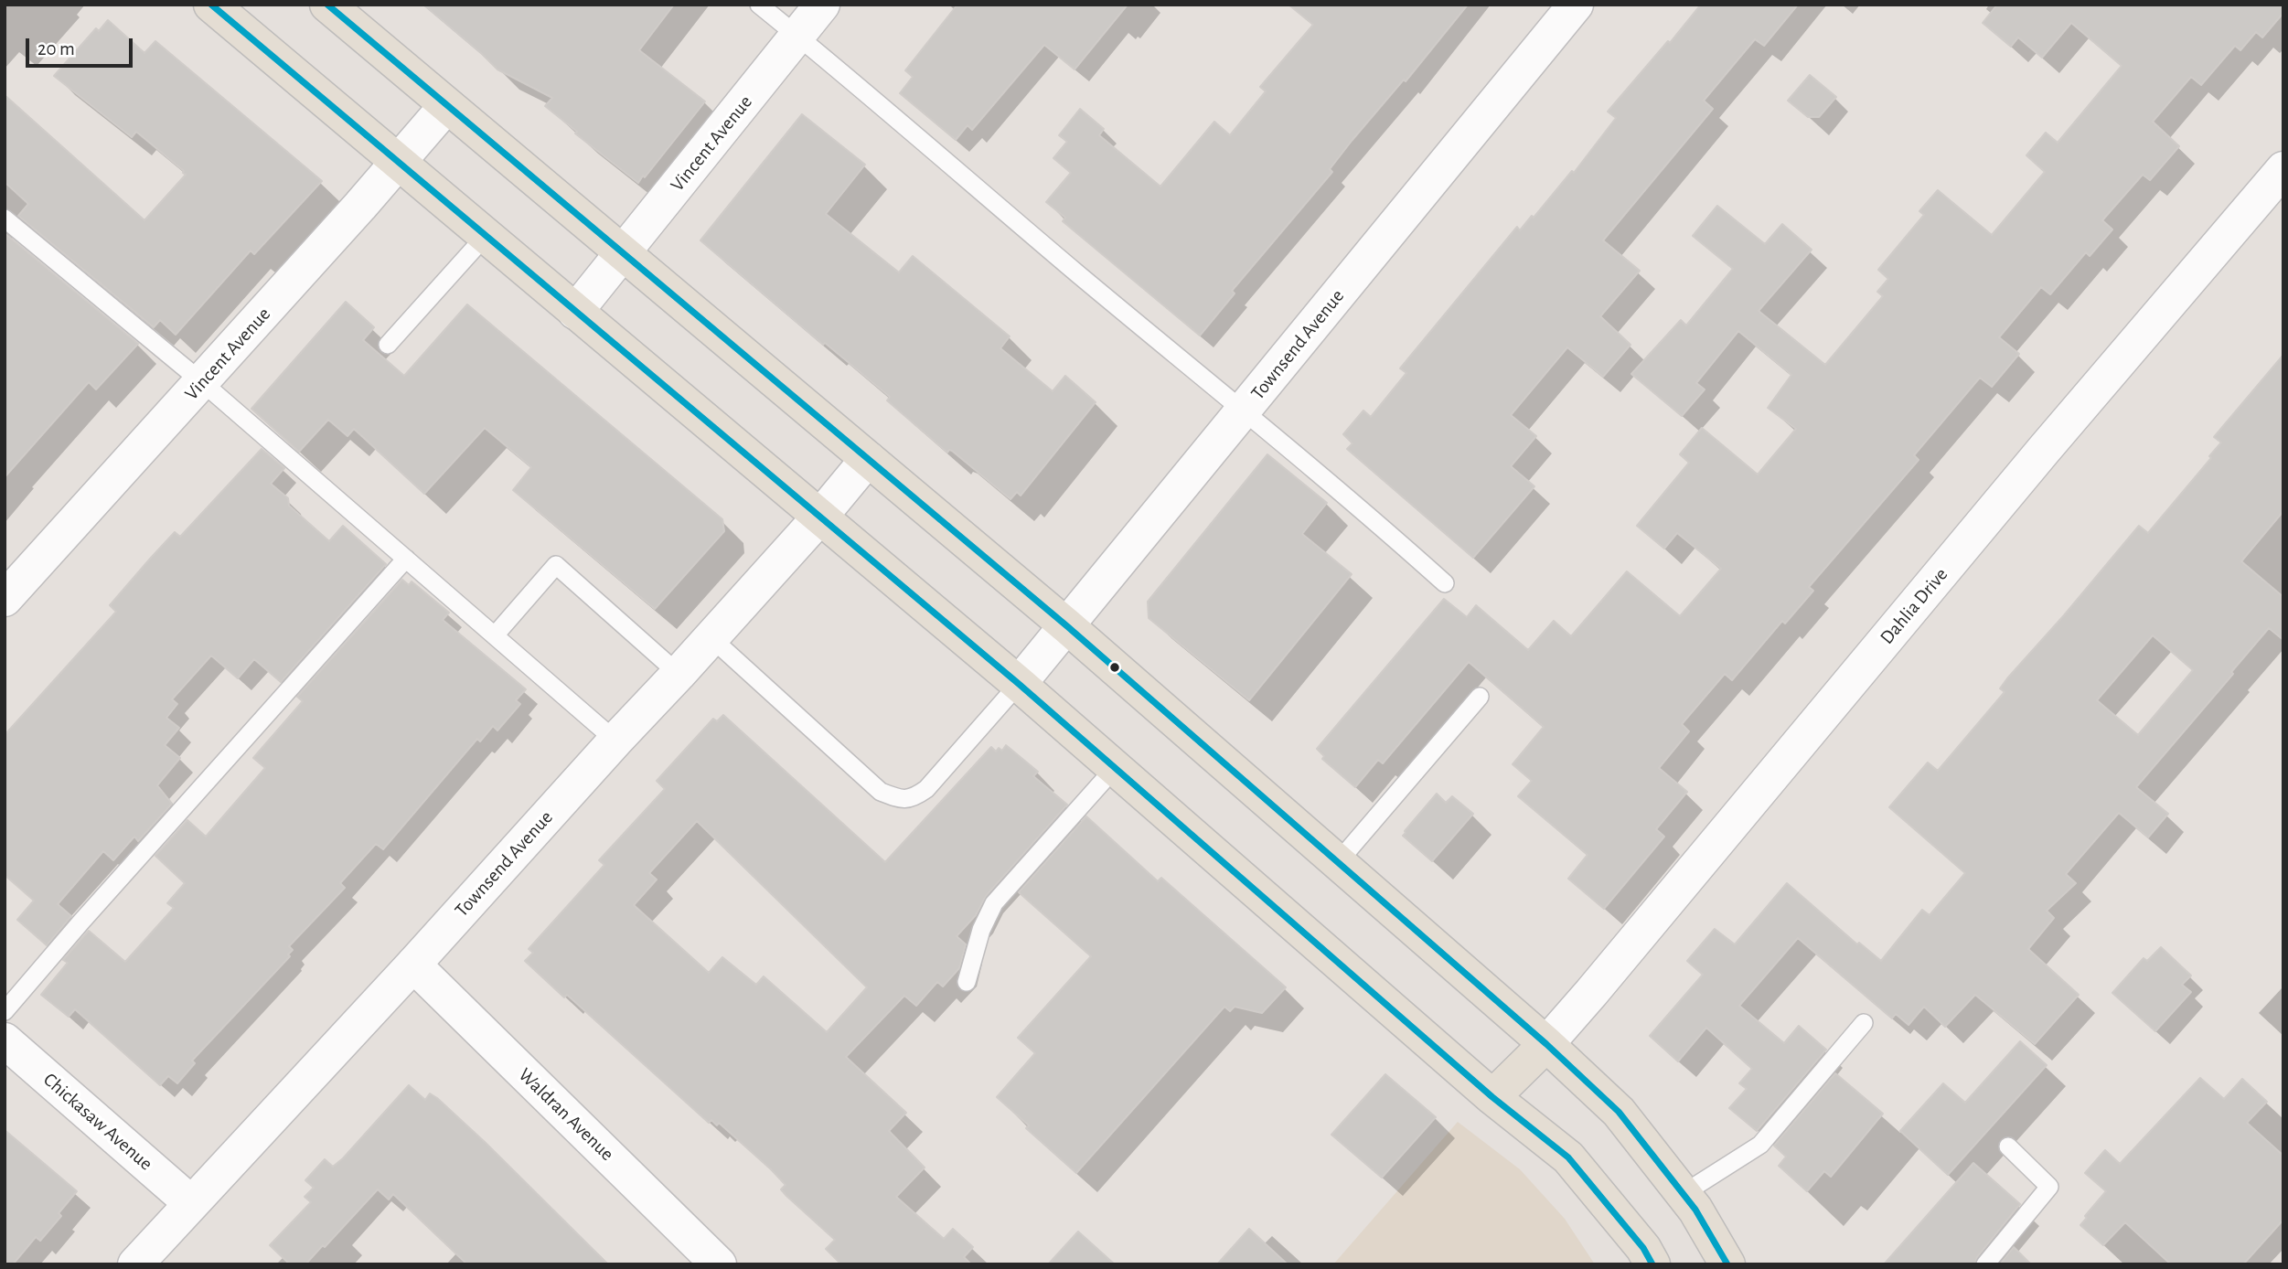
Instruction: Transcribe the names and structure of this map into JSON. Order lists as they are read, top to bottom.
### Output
{
  "streets": {
    "street": [
      "Vincent Avenue",
      "Townsend Avenue",
      "Dahlia Drive",
      "Waldran Avenue",
      "Chickasaw Avenue"
    ]
  },
  "crossings": [
    ["Townsend Avenue", "Waldran Avenue"],
    ["Townsend Avenue", "Chickasaw Avenue"]
  ],
  "scale_bar": "20 m"
}
